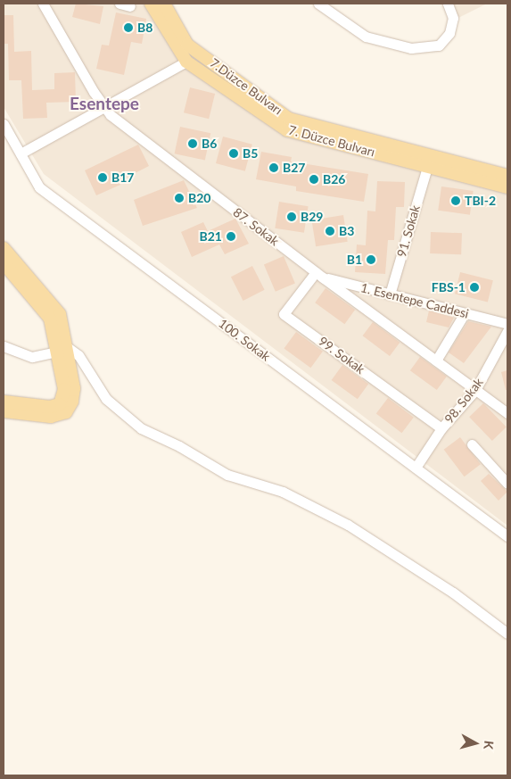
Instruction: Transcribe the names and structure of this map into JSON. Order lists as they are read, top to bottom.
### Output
{
  "streets": {
    "main road": ["7.Düzce Bulvarı", "7. Düzce Bulvarı"],
    "street": [
      "87. Sokak",
      "91. Sokak",
      "1. Esentepe Caddesi",
      "100. Sokak",
      "99. Sokak",
      "98. Sokak"
    ]
  },
  "crossings": [
    ["7. Düzce Bulvarı", "91. Sokak"],
    ["87. Sokak", "1. Esentepe Caddesi"],
    ["87. Sokak", "99. Sokak"],
    ["87. Sokak", "98. Sokak"],
    ["91. Sokak", "1. Esentepe Caddesi"],
    ["1. Esentepe Caddesi", "99. Sokak"],
    ["100. Sokak", "98. Sokak"],
    ["99. Sokak", "98. Sokak"]
  ],
  "districts": ["Esentepe"],
  "places": [
    "B8",
    "B6",
    "B5",
    "B27",
    "B17",
    "B26",
    "B20",
    "TBI-2",
    "B29",
    "B3",
    "B21",
    "B1",
    "FBS-1"
  ],
  "north": "right"
}
